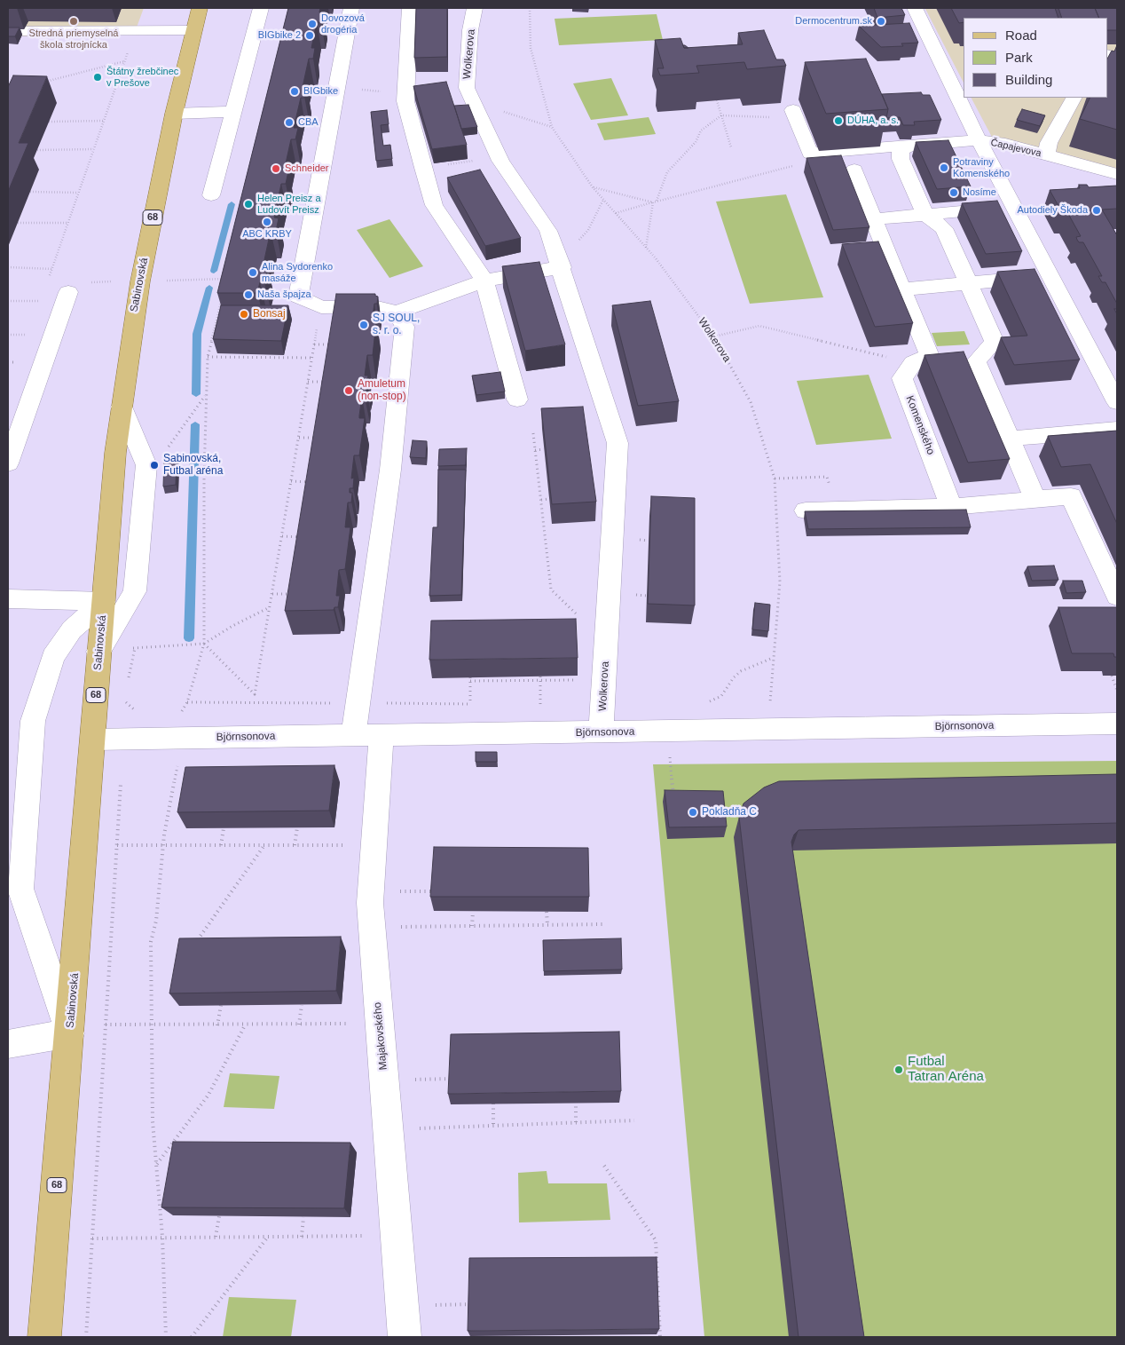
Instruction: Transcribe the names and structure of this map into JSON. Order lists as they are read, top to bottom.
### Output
{
  "streets": {
    "main road": ["68", "Sabinovská"],
    "street": [
      "Wolkerova",
      "Čapajevova",
      "Komenského",
      "Björnsonova",
      "Majakovského"
    ]
  },
  "crossings": [
    ["Wolkerova", "Björnsonova"],
    ["Sabinovská", "Björnsonova"],
    ["Björnsonova", "Majakovského"]
  ],
  "places": [
    "Stredná priemyselná škola strojnícka",
    "Dermocentrum.sk",
    "Dovozová drogéria",
    "BIGbike 2",
    "Štátny žrebčinec v Prešove",
    "BIGbike",
    "DÚHA, a. s.",
    "CBA",
    "Potraviny Komenského",
    "Schneider",
    "Nosíme",
    "Helen Preisz a Ludovít Preisz",
    "Autodiely Škoda",
    "ABC KRBY",
    "Alina Sydorenko masáže",
    "Naša špajza",
    "Bonsaj",
    "SJ SOUL, s. r. o.",
    "Amuletum (non-stop)",
    "Sabinovská, Futbal aréna",
    "Pokladňa C",
    "Futbal Tatran Aréna"
  ],
  "legend": ["Road", "Park", "Building"]
}
